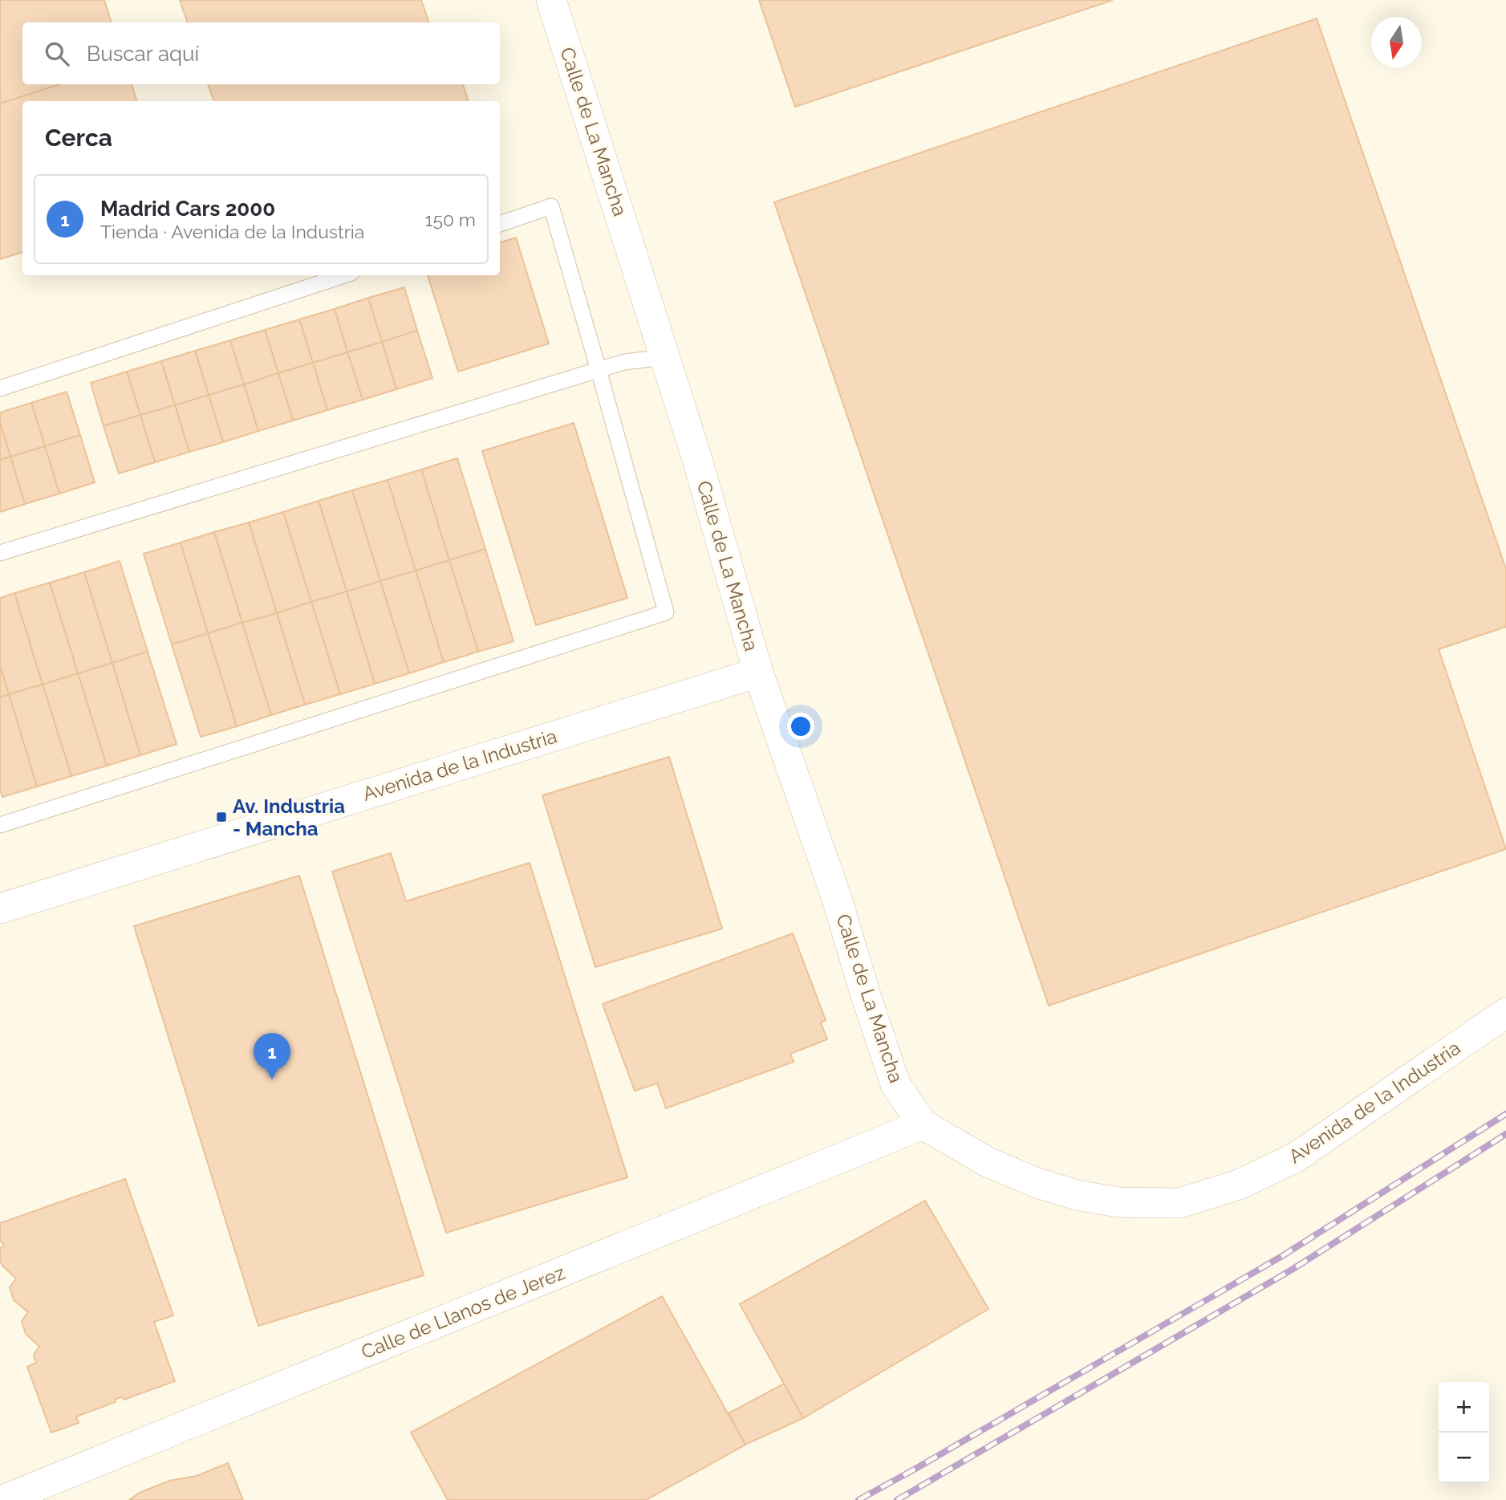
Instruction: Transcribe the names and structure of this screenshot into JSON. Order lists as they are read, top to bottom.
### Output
{
  "streets": {
    "street": ["Calle de La Mancha", "Avenida de la Industria", "Calle de Llanos de Jerez"]
  },
  "crossings": [
    ["Calle de La Mancha", "Avenida de la Industria"],
    ["Calle de La Mancha", "Calle de Llanos de Jerez"],
    ["Avenida de la Industria", "Calle de Llanos de Jerez"]
  ],
  "places": {
    "transit": ["Av. Industria - Mancha"]
  },
  "north": "bottom",
  "page": {
    "search": "Buscar aquí",
    "heading": "Cerca",
    "list": [
      {
        "mark": "1",
        "name": "Madrid Cars 2000",
        "note": "Tienda · Avenida de la Industria",
        "value": "150 m"
      }
    ],
    "pins": "1",
    "map_buttons": ["+", "−"]
  }
}
